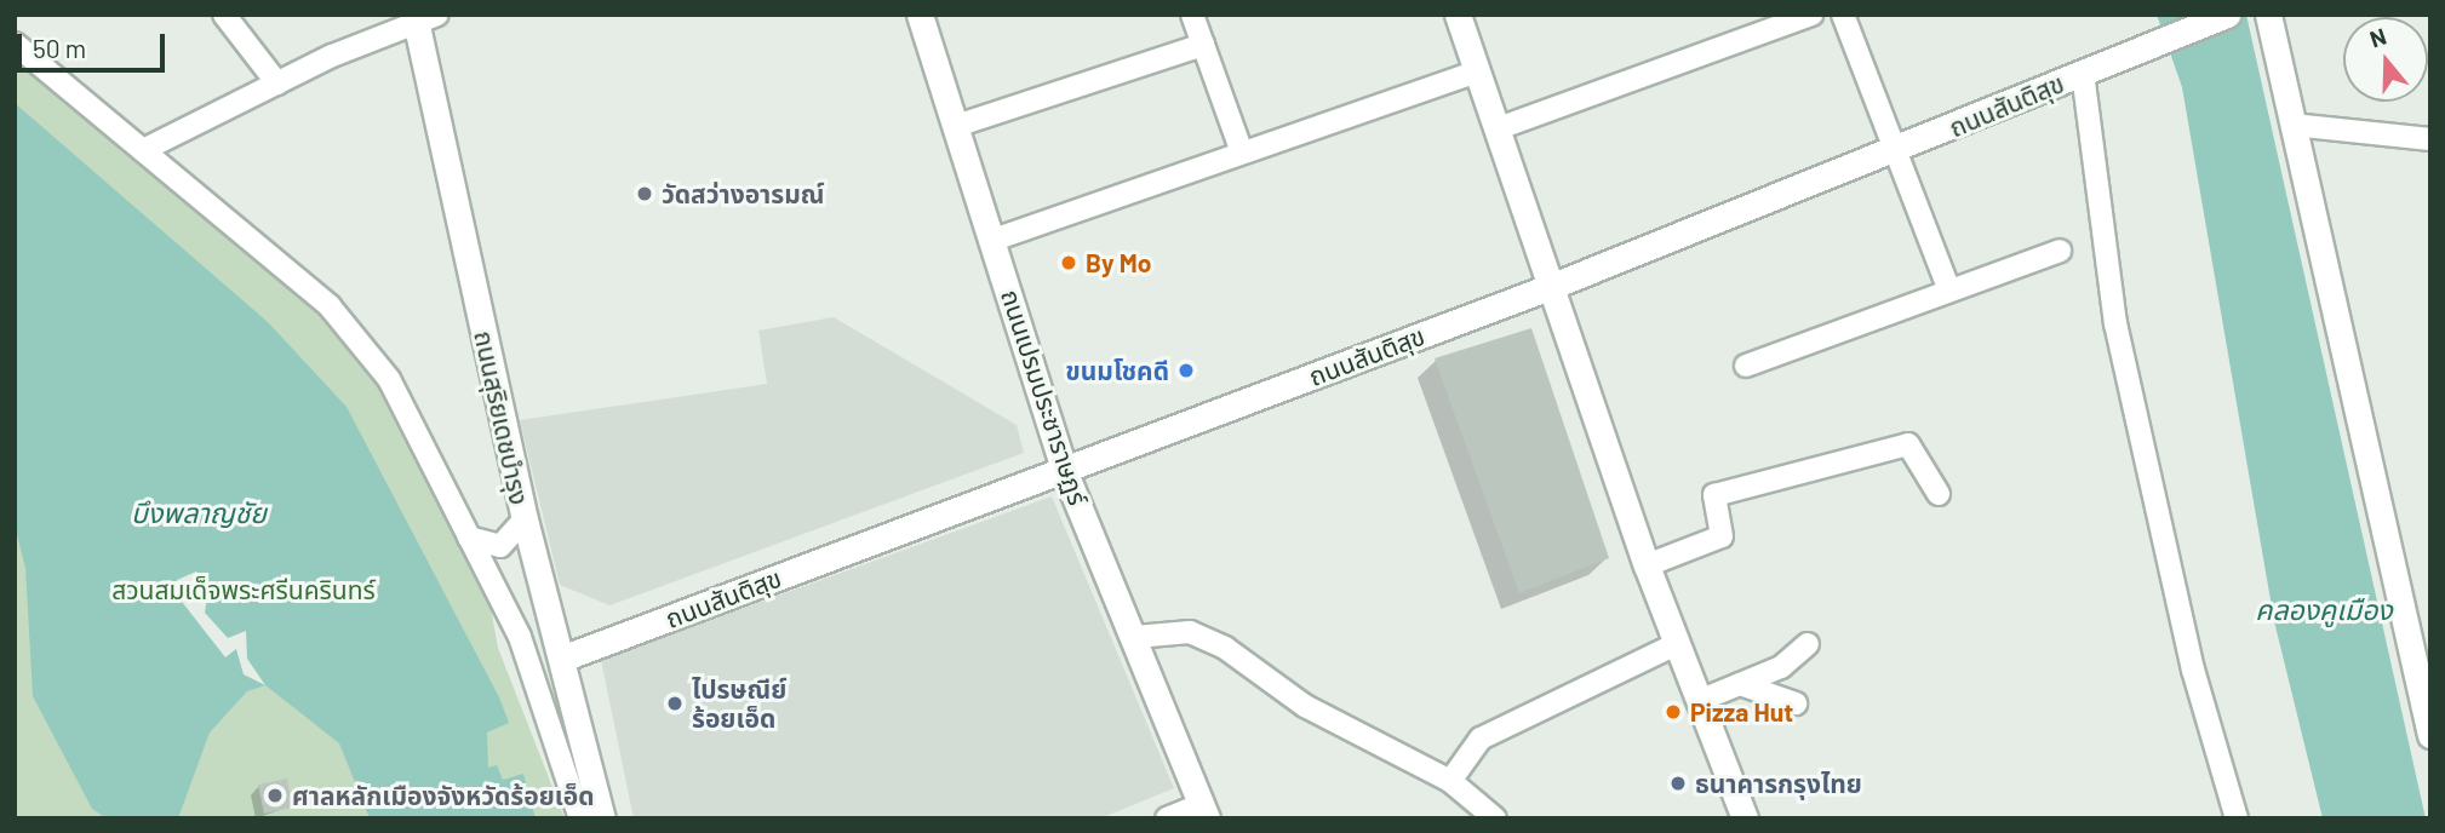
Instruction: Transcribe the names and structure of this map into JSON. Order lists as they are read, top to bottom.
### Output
{
  "streets": {
    "street": ["ถนนสันติสุข", "ถนนเปรมประชาราษฏร์", "ถนนสุริยเดชบำรุง"]
  },
  "crossings": [
    ["ถนนสันติสุข", "ถนนเปรมประชาราษฏร์"],
    ["ถนนสันติสุข", "ถนนสุริยเดชบำรุง"]
  ],
  "water": ["บึงพลาญชัย", "คลองคูเมือง"],
  "parks": ["สวนสมเด็จพระศรีนครินทร์"],
  "places": [
    "วัดสว่างอารมณ์",
    "By Mo",
    "ขนมโชคดี",
    "ไปรษณีย์ ร้อยเอ็ด",
    "Pizza Hut",
    "ธนาคารกรุงไทย",
    "ศาลหลักเมืองจังหวัดร้อยเอ็ด"
  ],
  "scale_bar": "50 m",
  "north": "top"
}
